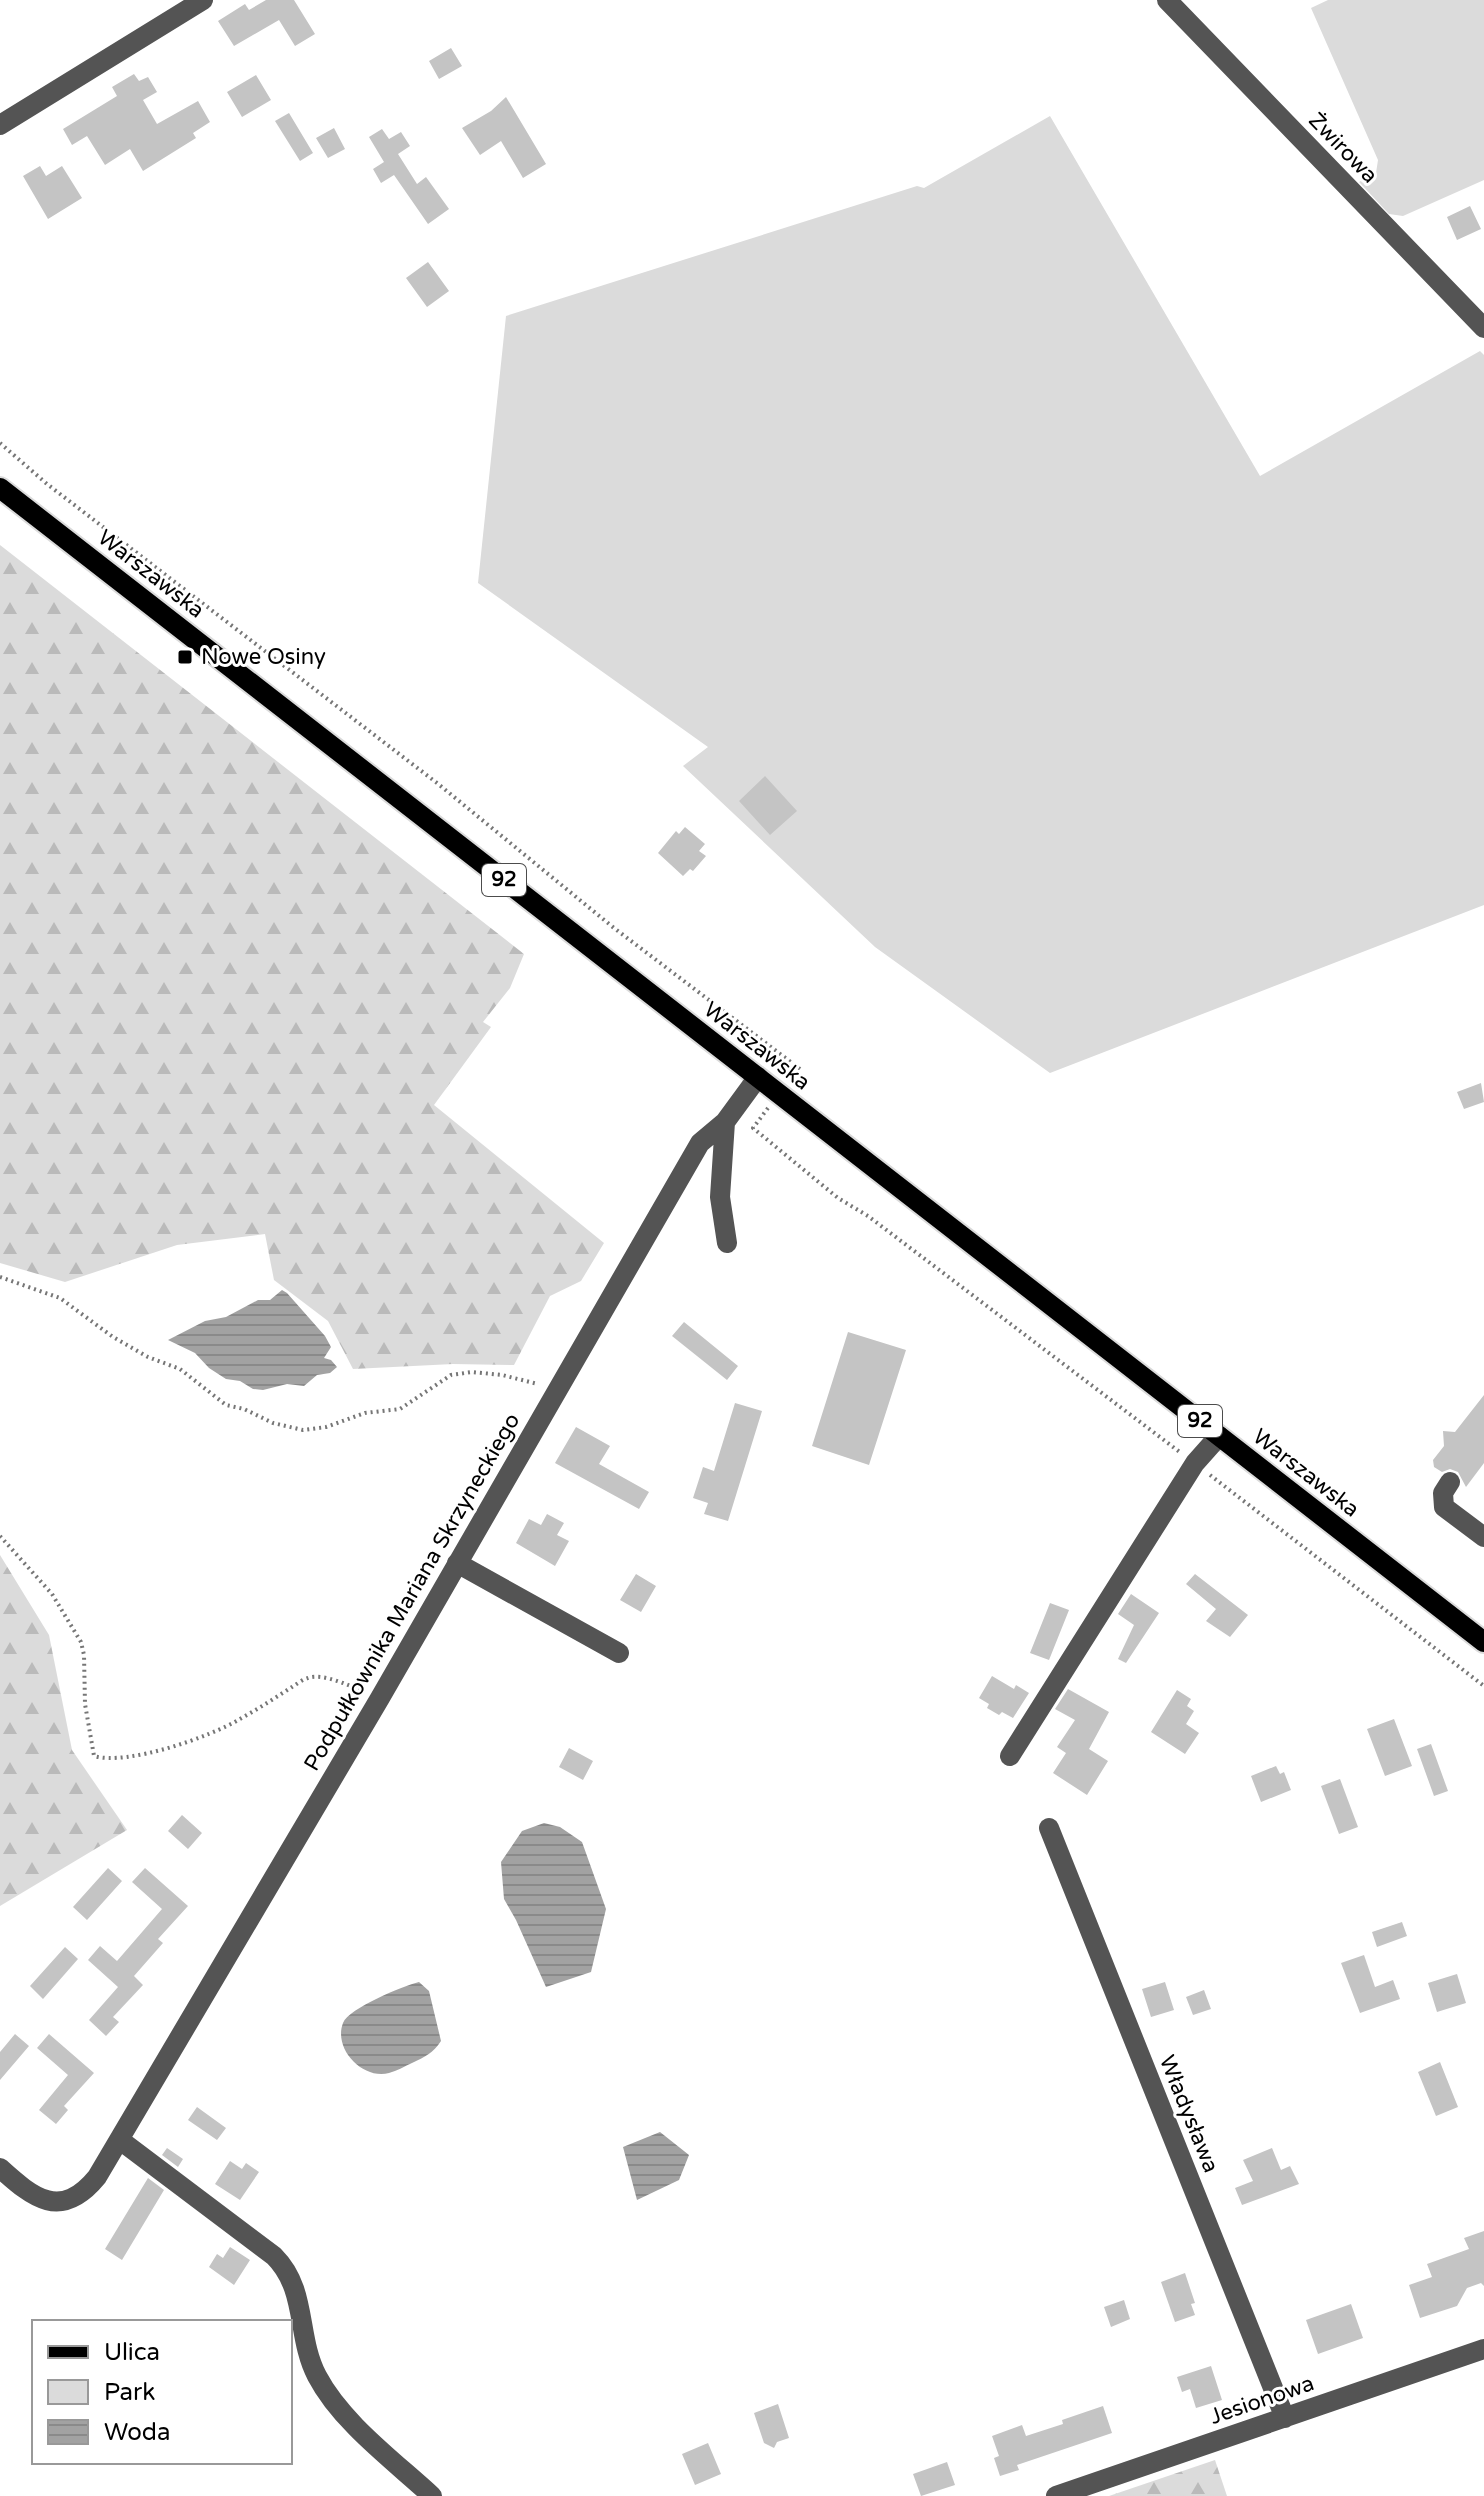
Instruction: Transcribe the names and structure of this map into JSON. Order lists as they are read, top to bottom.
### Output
{
  "streets": {
    "main road": ["Warszawska", "92"],
    "street": [
      "Żwirowa",
      "Podpułkownika Mariana Skrzyneckiego",
      "Władysława",
      "Jesionowa"
    ]
  },
  "crossings": [
    ["Warszawska", "Podpułkownika Mariana Skrzyneckiego"],
    ["Władysława", "Jesionowa"]
  ],
  "places": {
    "transit": ["Nowe Osiny"]
  },
  "legend": ["Ulica", "Park", "Woda"]
}
